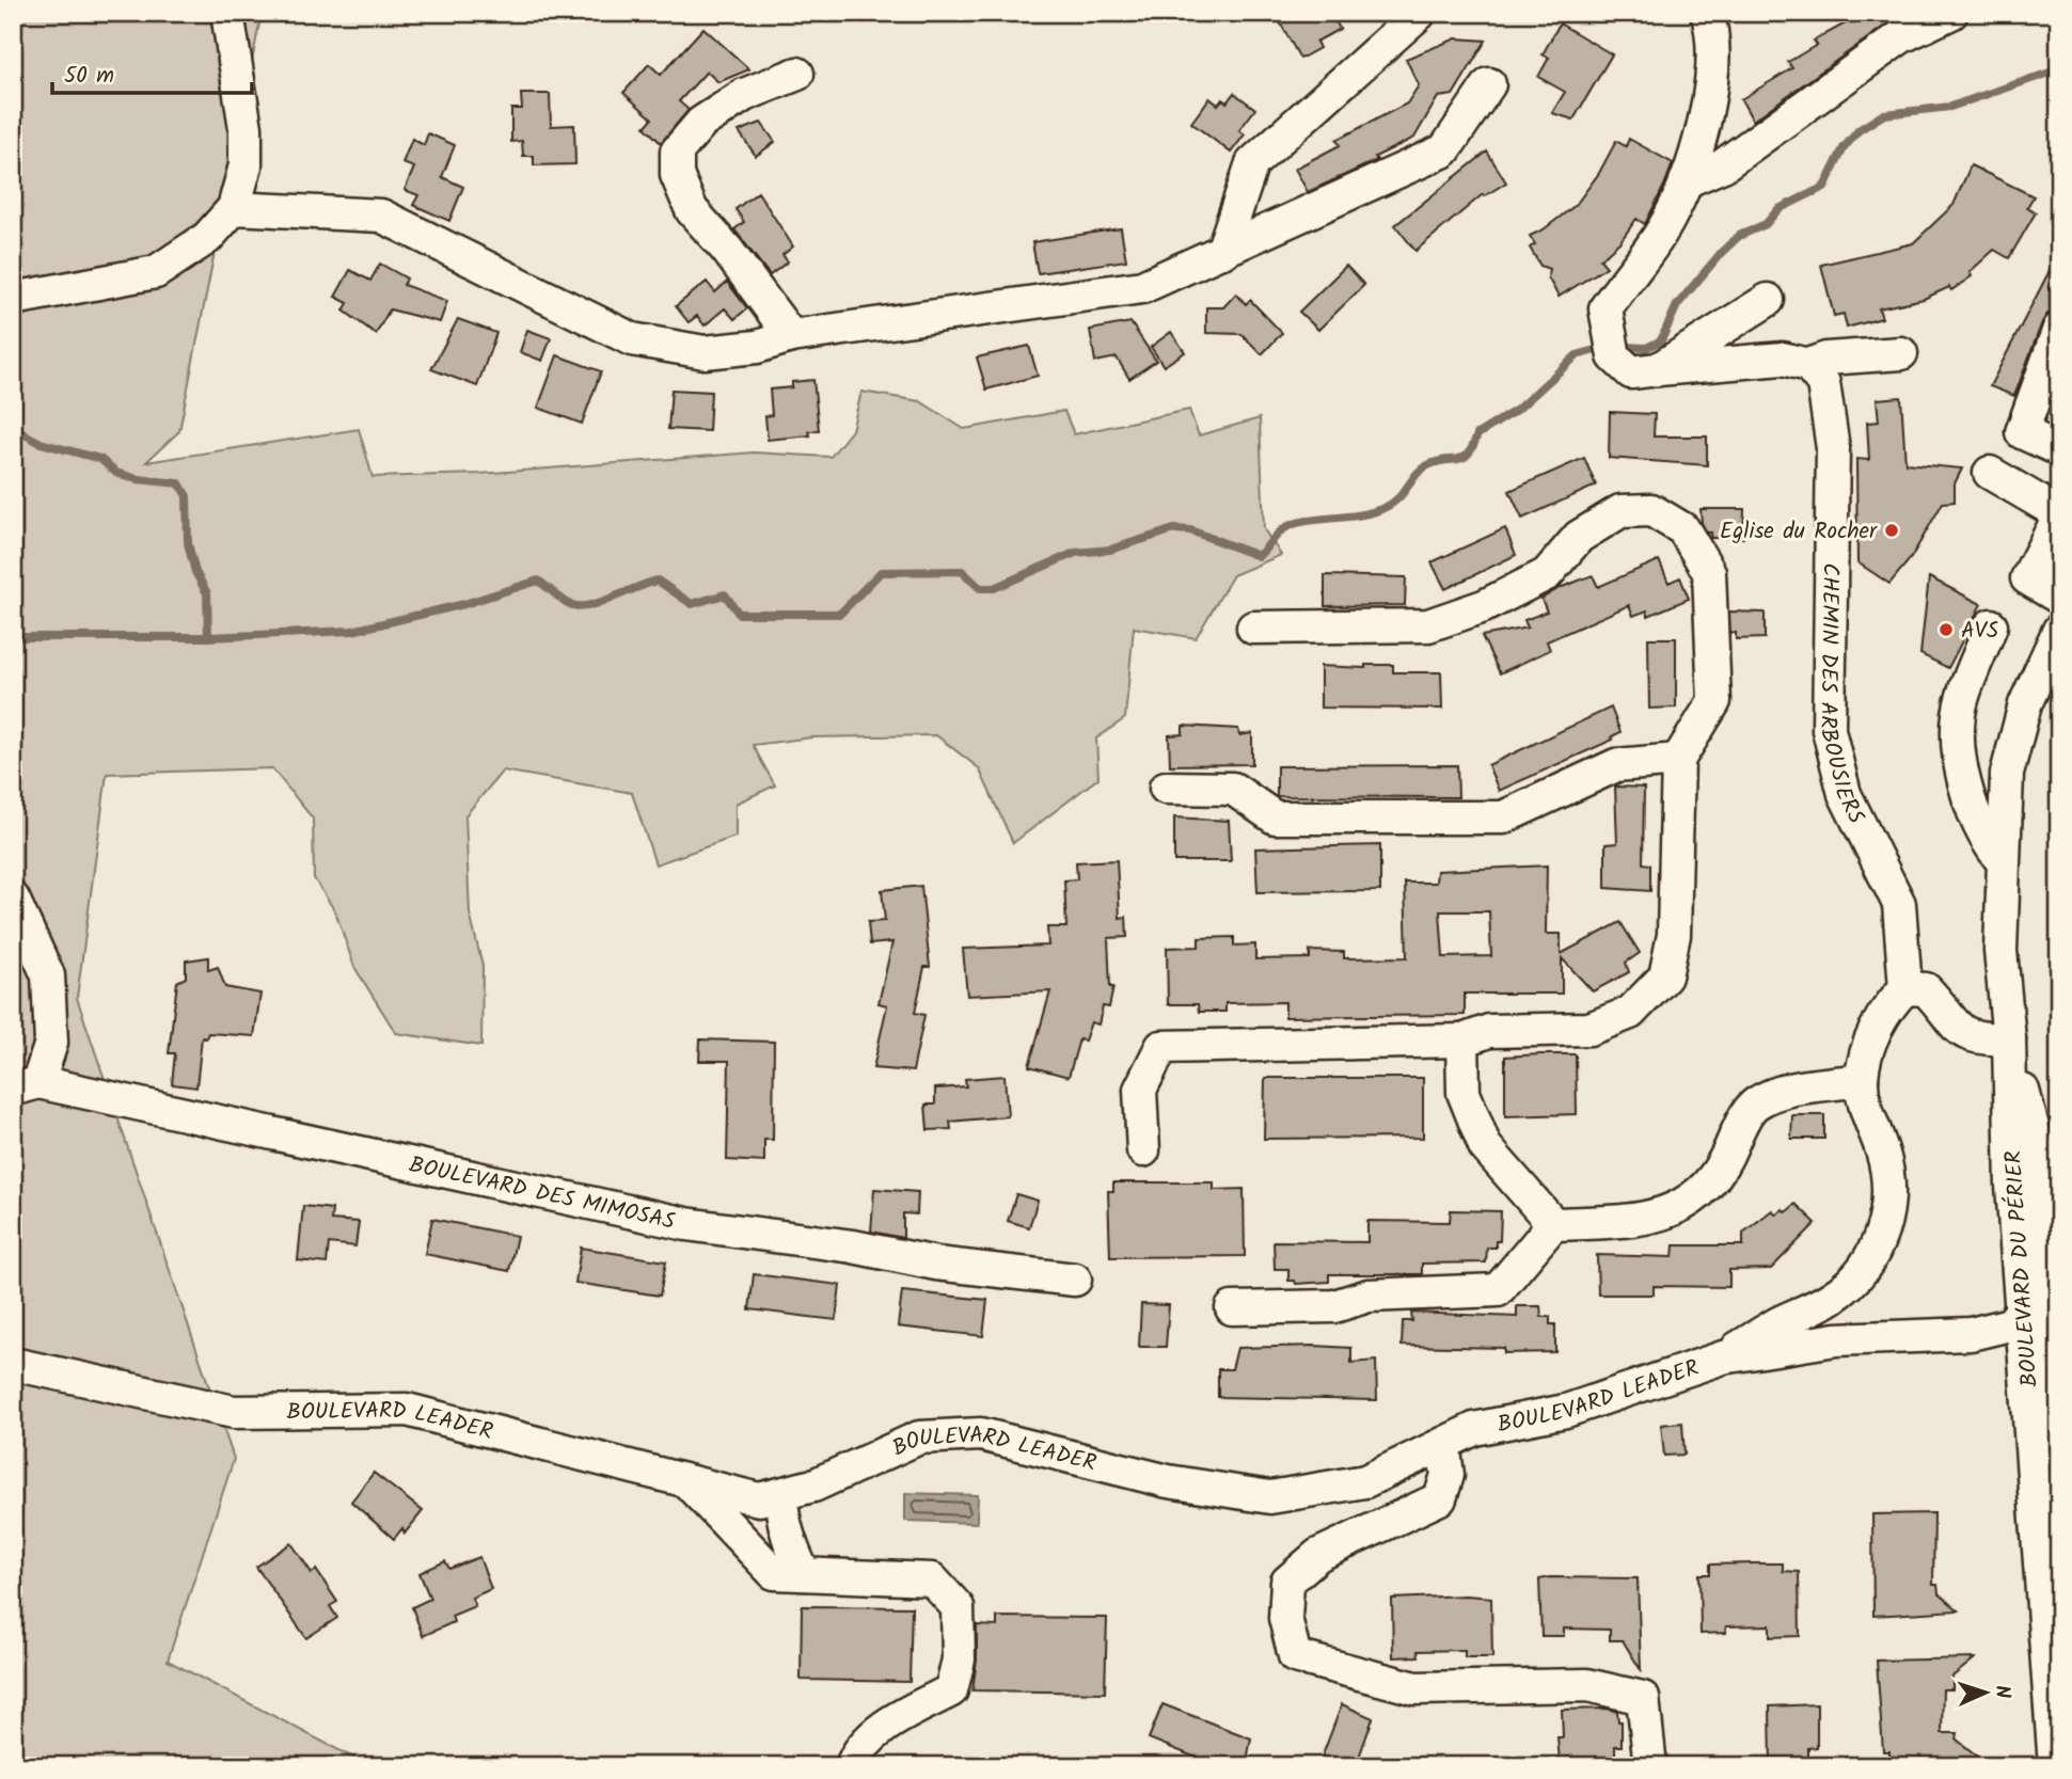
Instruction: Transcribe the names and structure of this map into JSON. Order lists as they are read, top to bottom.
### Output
{
  "streets": {
    "street": [
      "CHEMIN DES ARBOUSIERS",
      "BOULEVARD DES MIMOSAS",
      "BOULEVARD DU PÉRIER",
      "BOULEVARD LEADER"
    ]
  },
  "places": ["Eglise du Rocher", "AVS"],
  "scale_bar": "50 m",
  "north": "right"
}
